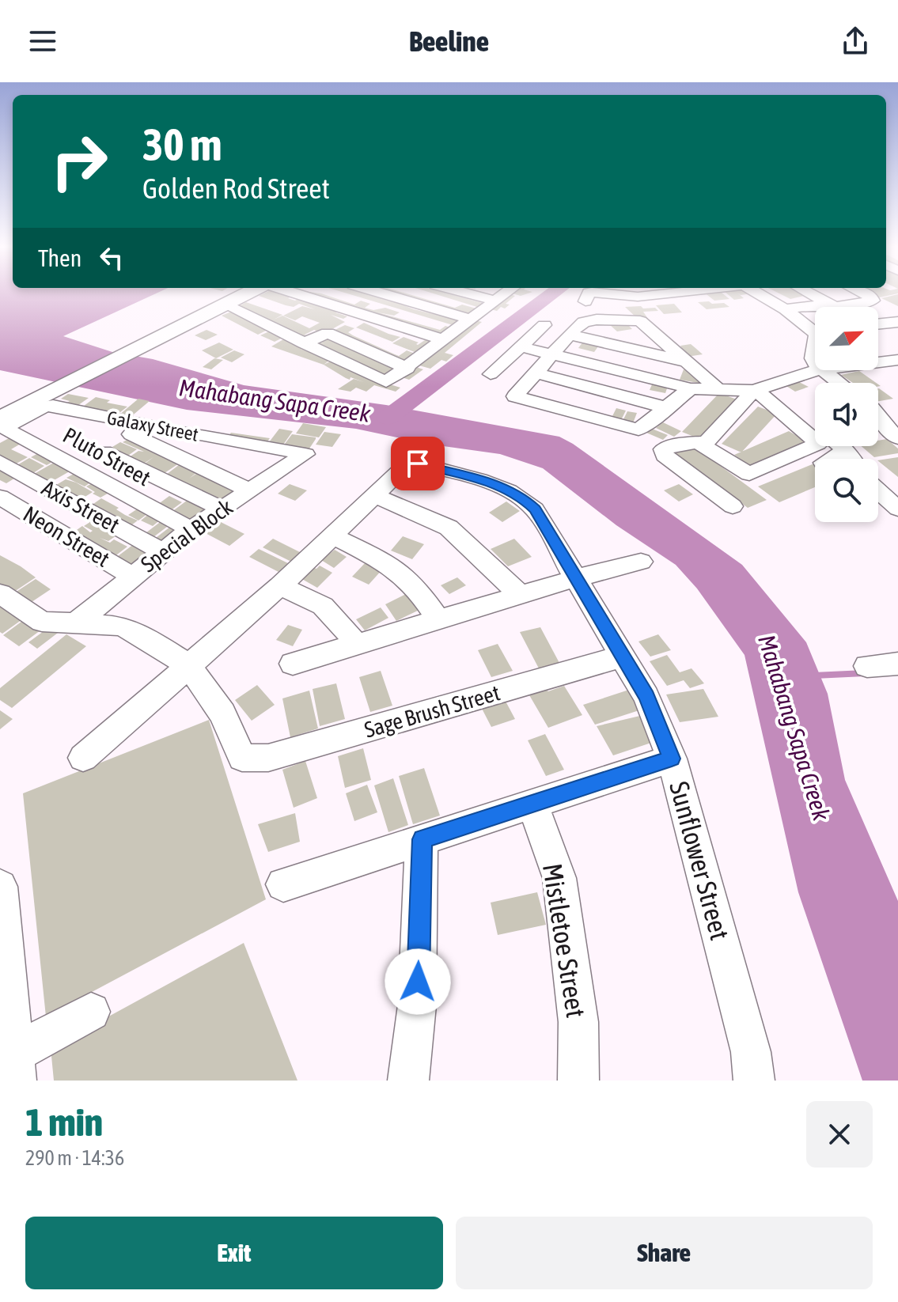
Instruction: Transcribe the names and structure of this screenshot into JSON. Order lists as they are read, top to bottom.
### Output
{
  "streets": {
    "street": [
      "Galaxy Street",
      "Pluto Street",
      "Axis Street",
      "Special Block",
      "Neon Street",
      "Sage Brush Street",
      "Sunflower Street",
      "Mistletoe Street"
    ]
  },
  "crossings": [
    ["Galaxy Street", "Pluto Street"],
    ["Galaxy Street", "Special Block"],
    ["Pluto Street", "Special Block"],
    ["Axis Street", "Special Block"],
    ["Special Block", "Neon Street"],
    ["Sage Brush Street", "Sunflower Street"]
  ],
  "water": ["Mahabang Sapa Creek"],
  "north": "top right",
  "page": {
    "header": "Beeline",
    "turn": ["30 m", "Golden Rod Street"],
    "then": "Then",
    "heading": ["1 min", "290 m · 14:36"],
    "buttons": ["Exit", "Share"]
  }
}
